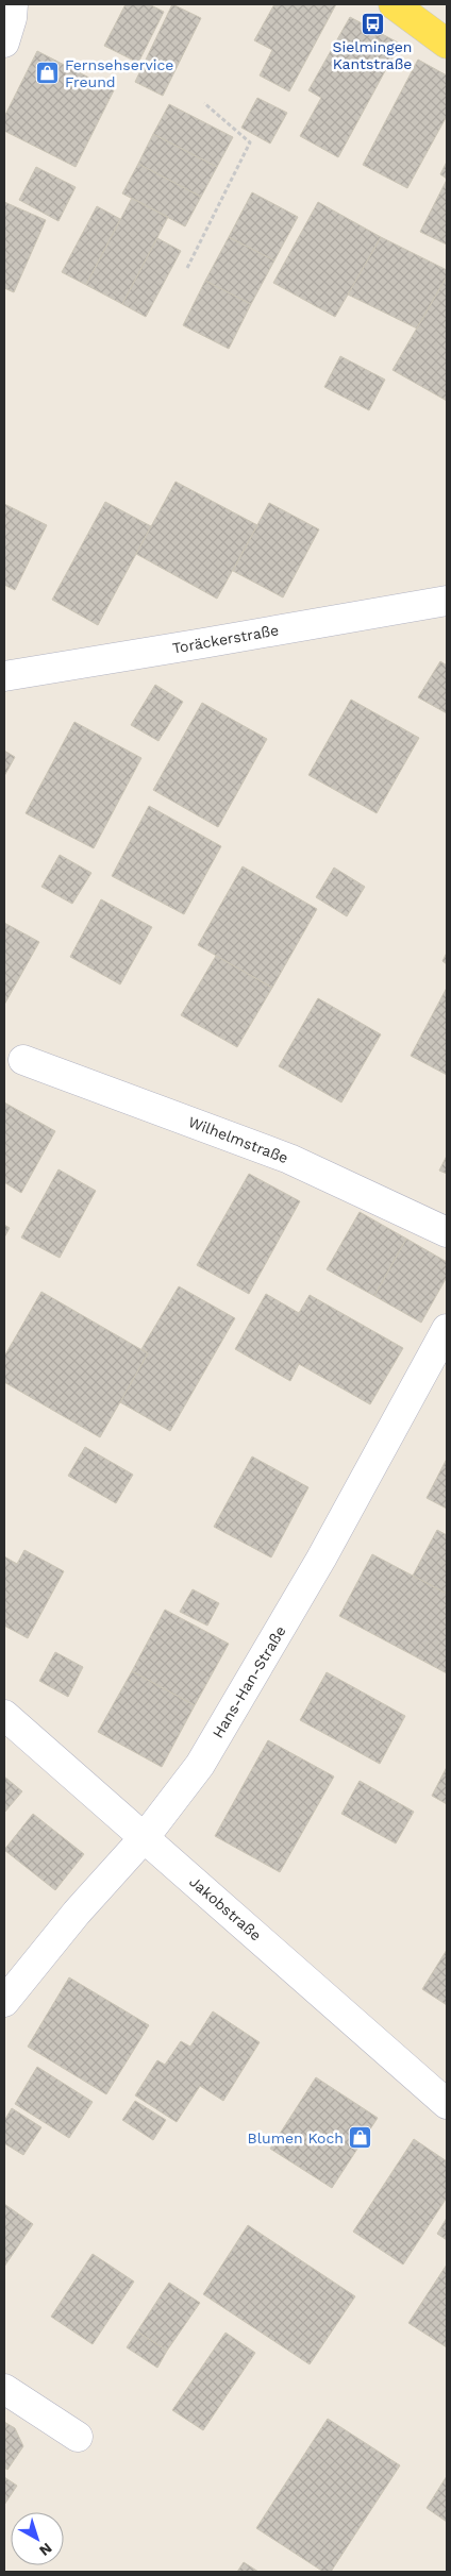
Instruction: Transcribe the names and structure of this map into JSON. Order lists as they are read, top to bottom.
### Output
{
  "streets": {
    "street": [
      "Toräckerstraße",
      "Wilhelmstraße",
      "Hans-Han-Straße",
      "Jakobstraße"
    ]
  },
  "crossings": [
    ["Hans-Han-Straße", "Jakobstraße"]
  ],
  "places": {
    "bus stop": ["Sielmingen Kantstraße"],
    "shop": ["Fernsehservice Freund", "Blumen Koch"]
  },
  "north": "bottom right"
}
